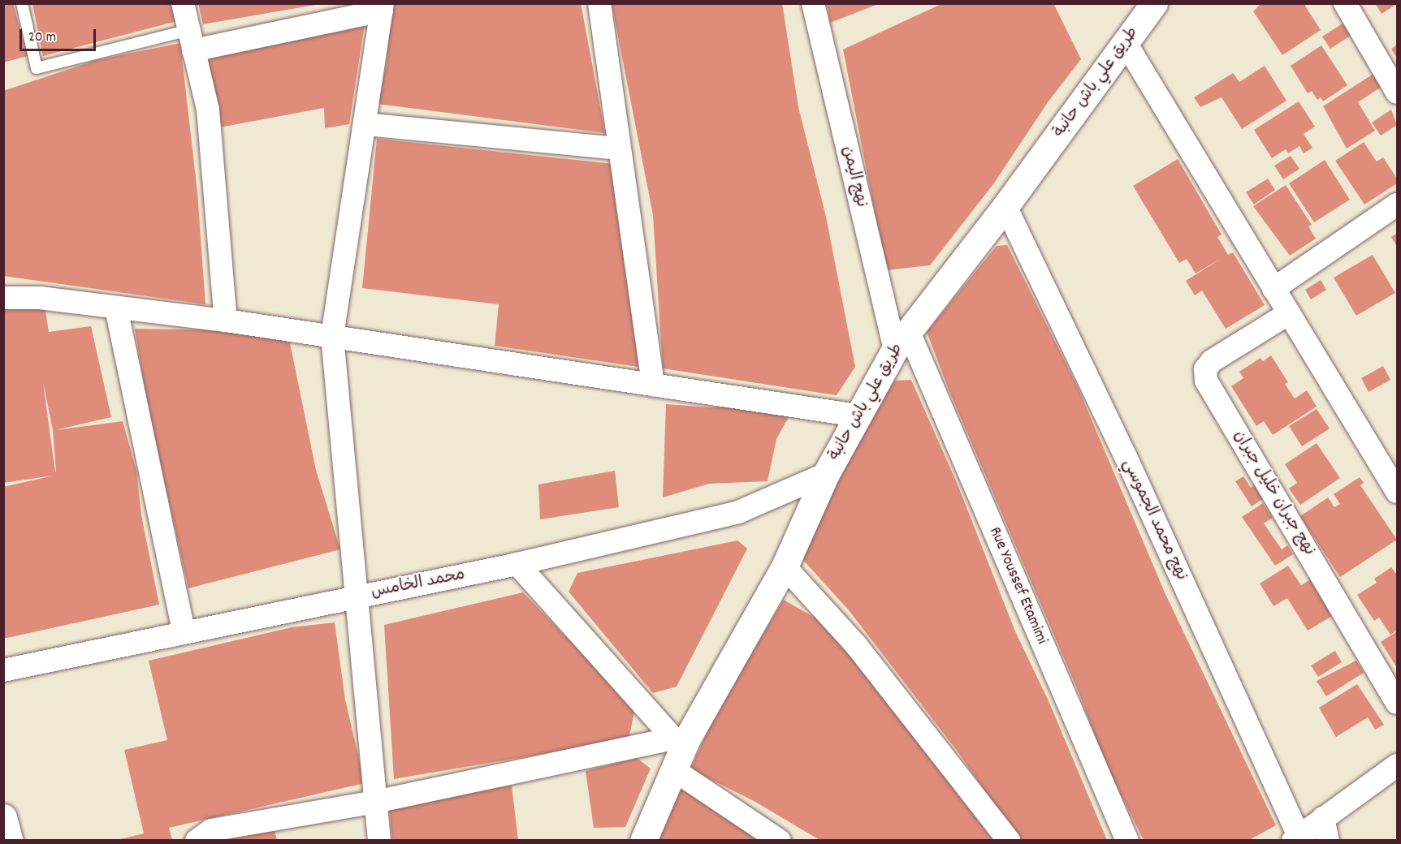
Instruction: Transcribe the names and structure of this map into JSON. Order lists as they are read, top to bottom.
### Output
{
  "streets": {
    "street": [
      "طريق علي باش حانبة",
      "نهج اليمن",
      "نهج جبران خليل جبران",
      "نهج محمد الجموسي",
      "محمد الخامس",
      "Rue Youssef Etamimi"
    ]
  },
  "crossings": [
    ["طريق علي باش حانبة", "نهج اليمن"],
    ["طريق علي باش حانبة", "نهج محمد الجموسي"],
    ["طريق علي باش حانبة", "محمد الخامس"],
    ["طريق علي باش حانبة", "Rue Youssef Etamimi"],
    ["نهج اليمن", "Rue Youssef Etamimi"]
  ],
  "scale_bar": "20 m"
}
